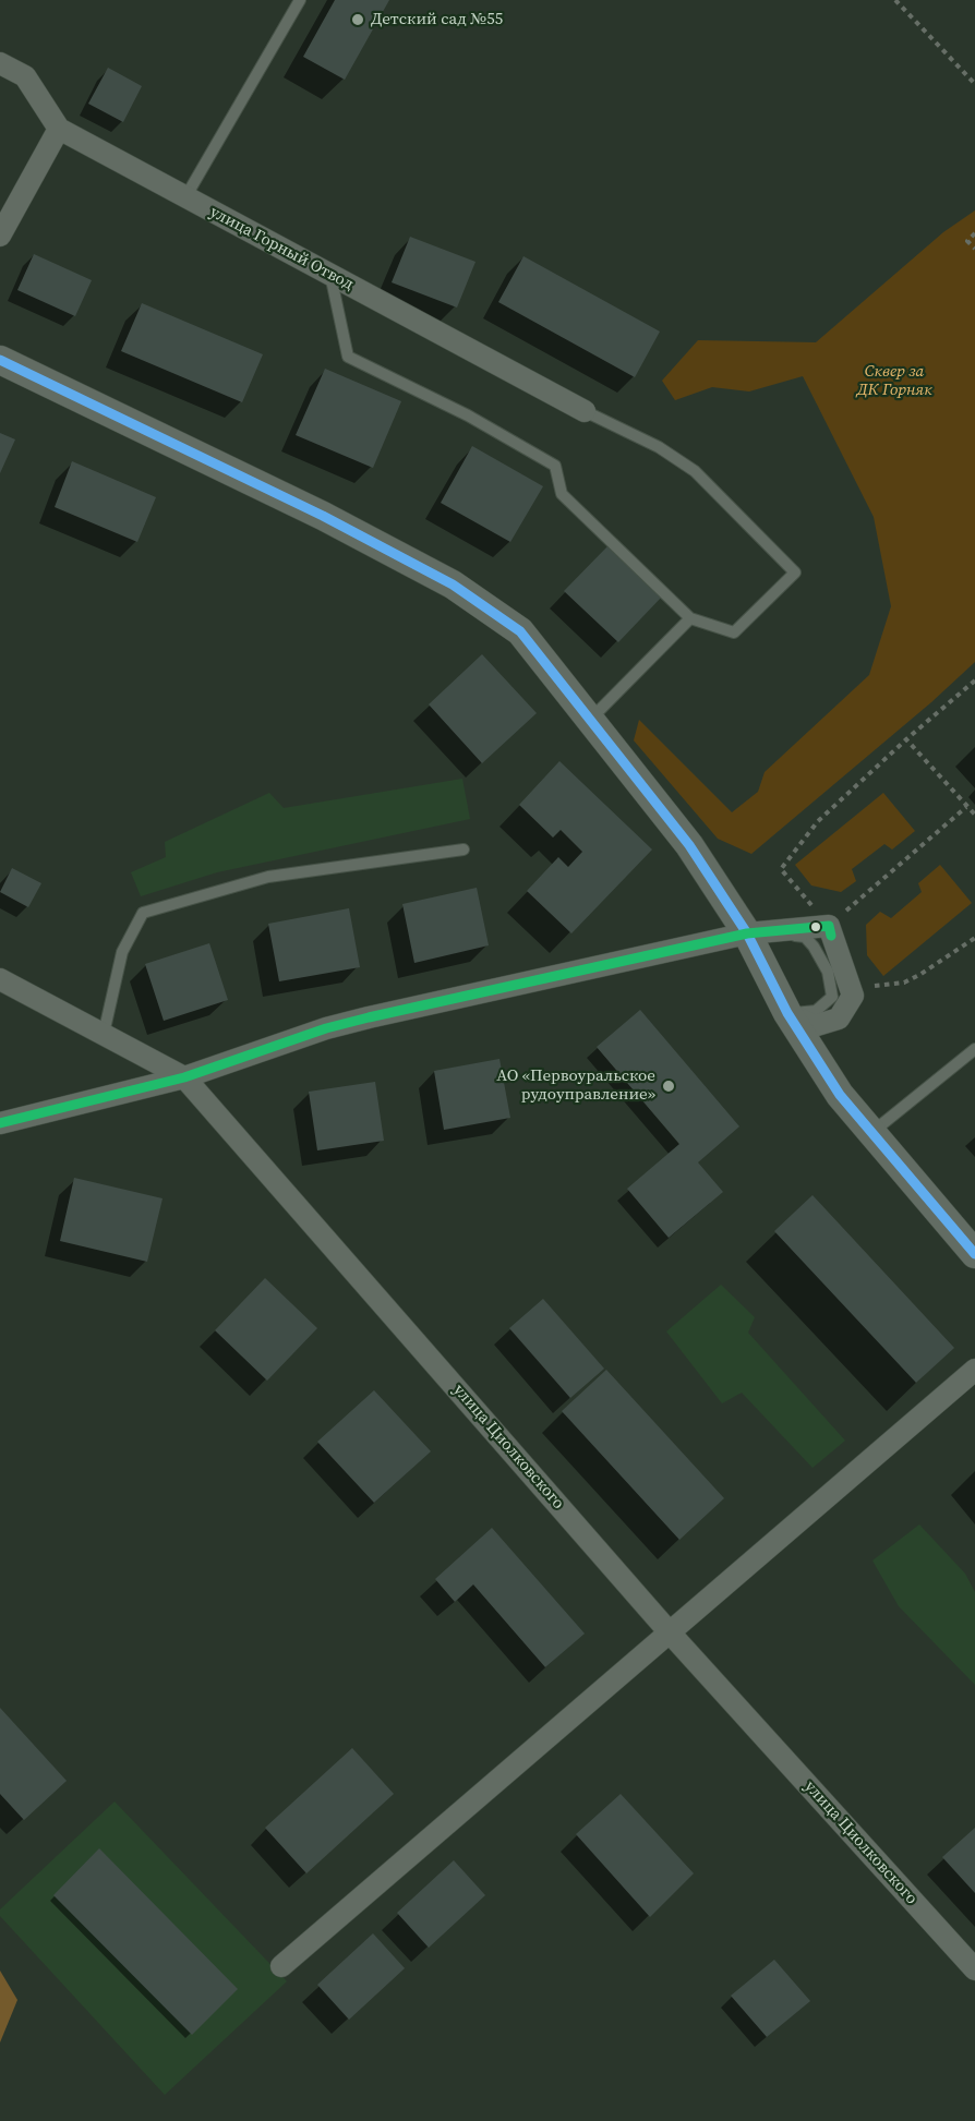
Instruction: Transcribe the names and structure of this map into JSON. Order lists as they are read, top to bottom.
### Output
{
  "streets": {
    "street": ["улица Горный Отвод", "улица Циолковского"]
  },
  "parks": ["Сквер за ДК Горняк"],
  "places": ["Детский сад №55", "АО «Первоуральское рудоуправление»"]
}
